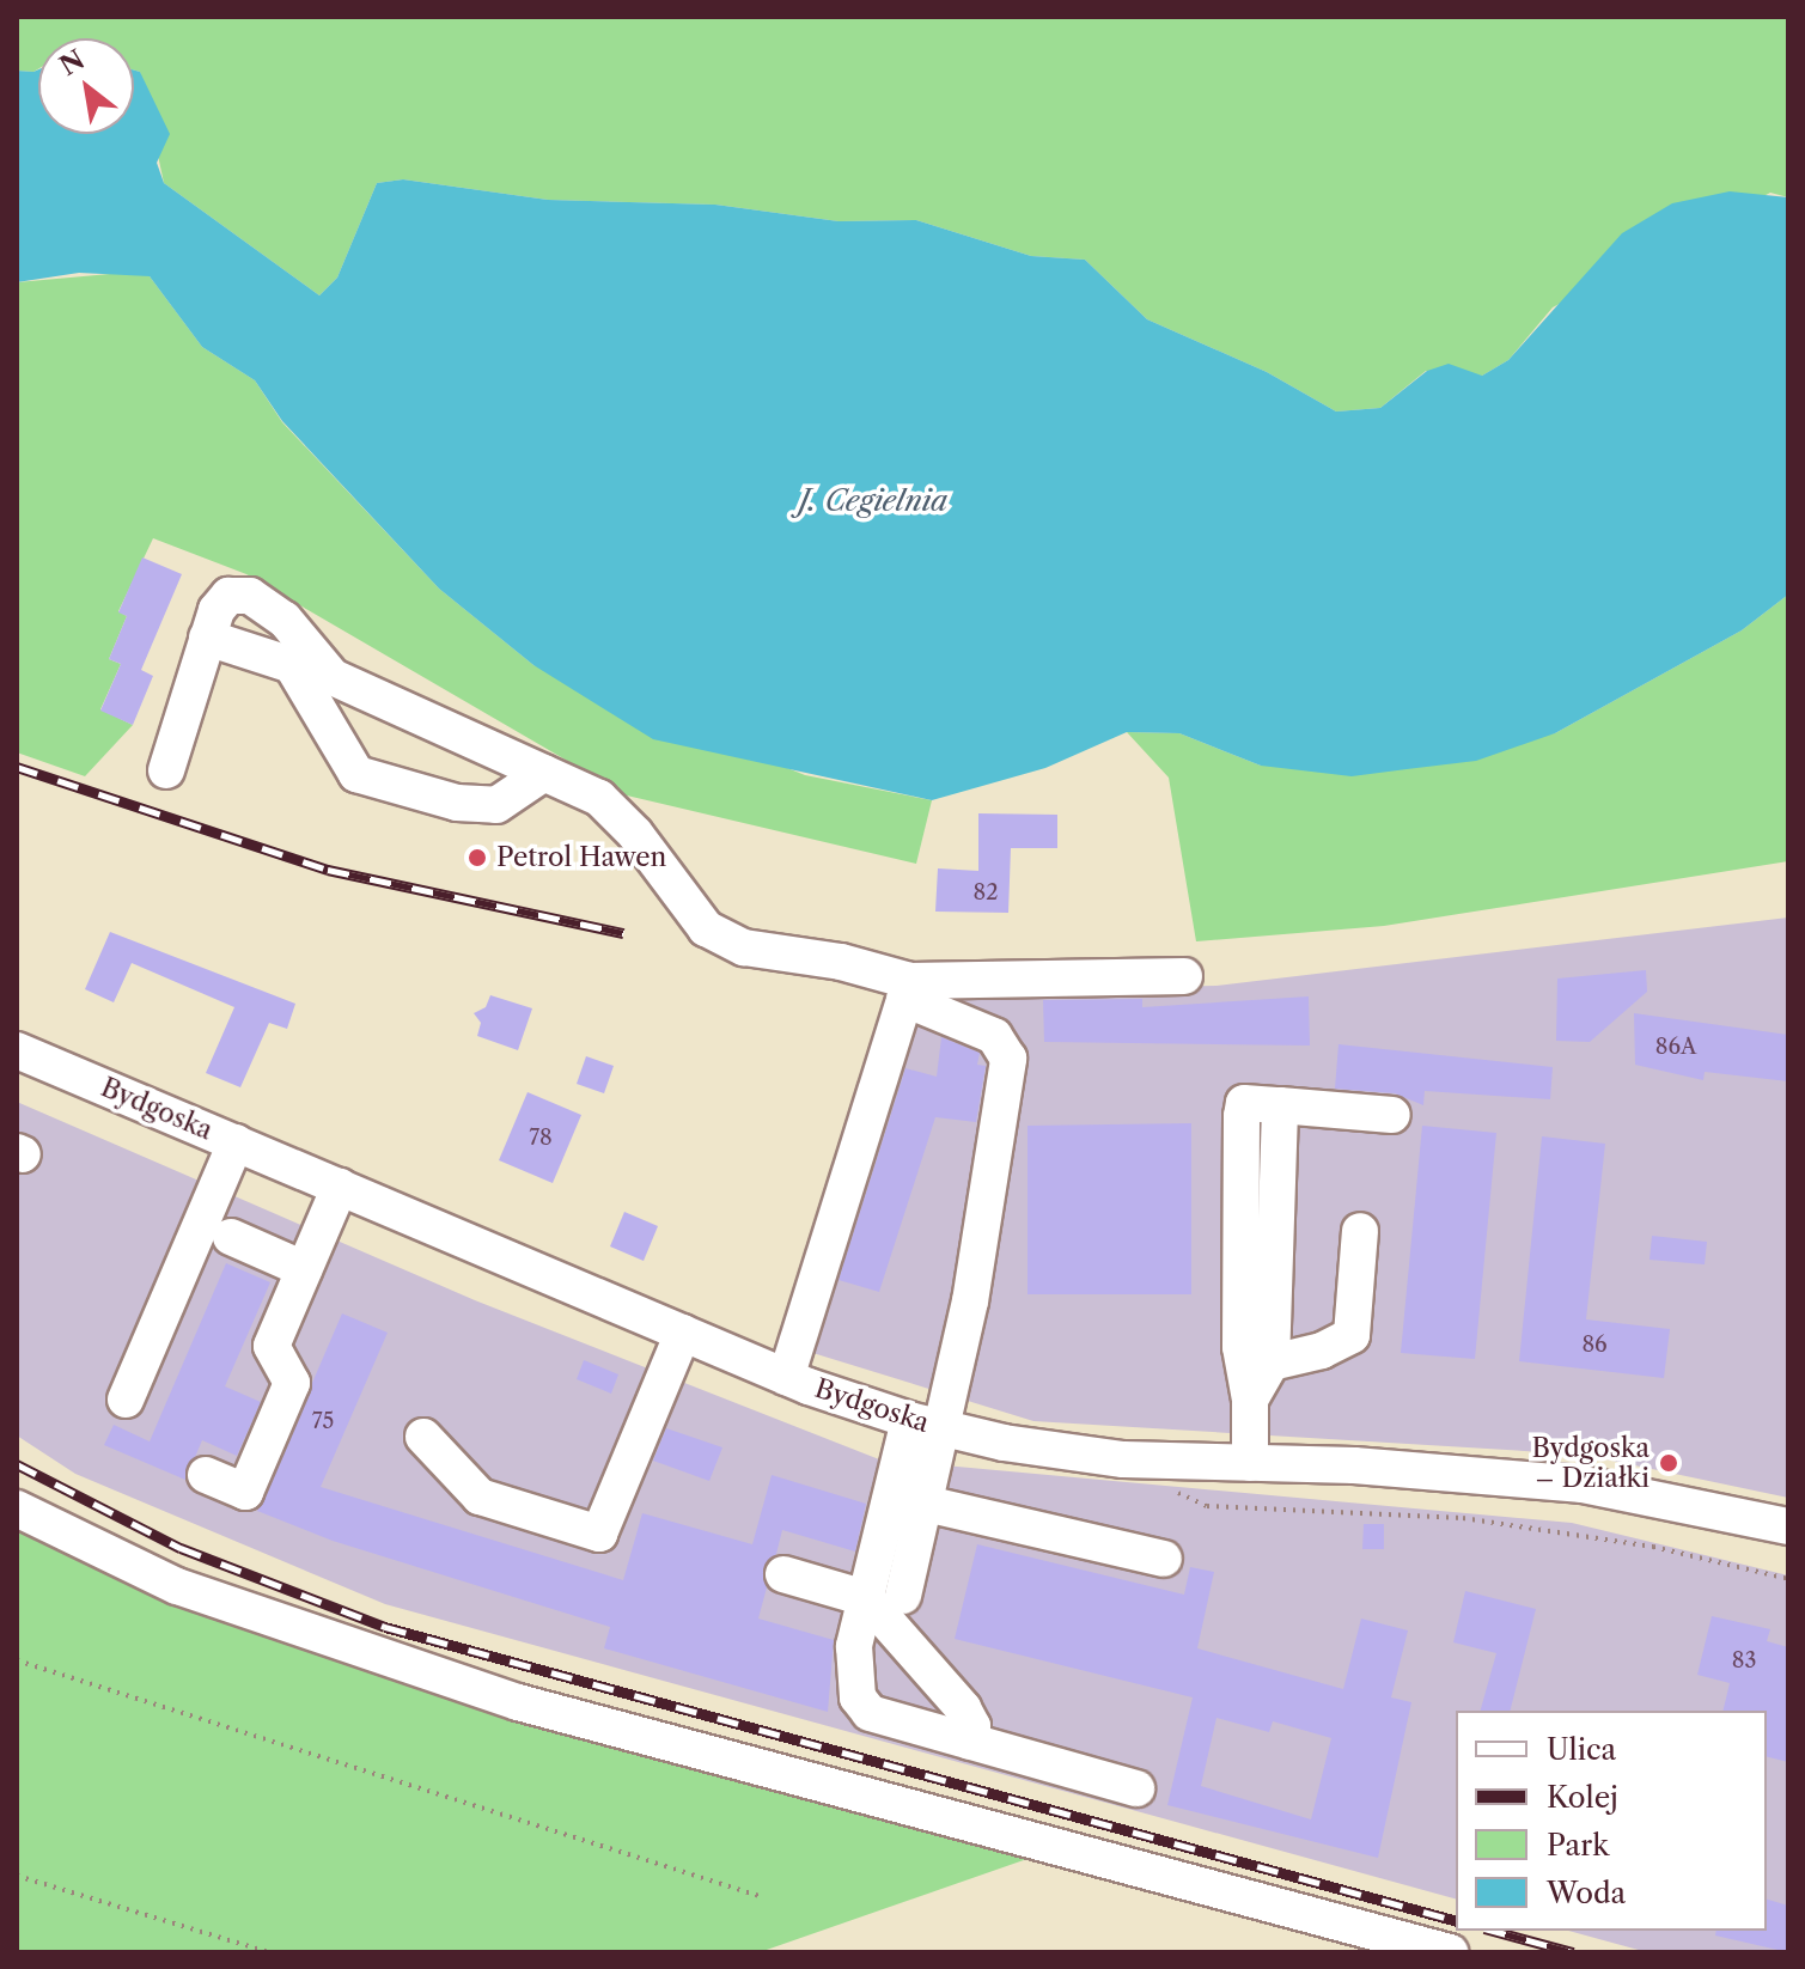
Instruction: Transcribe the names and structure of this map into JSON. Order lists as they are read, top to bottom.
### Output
{
  "streets": {
    "street": ["Bydgoska"]
  },
  "water": ["J. Cegielnia"],
  "places": ["Petrol Hawen", "Bydgoska – Działki"],
  "house_numbers": [
    "82",
    "86A",
    "78",
    "86",
    "75",
    "83"
  ],
  "legend": [
    "Ulica",
    "Kolej",
    "Park",
    "Woda"
  ],
  "north": "top left"
}
